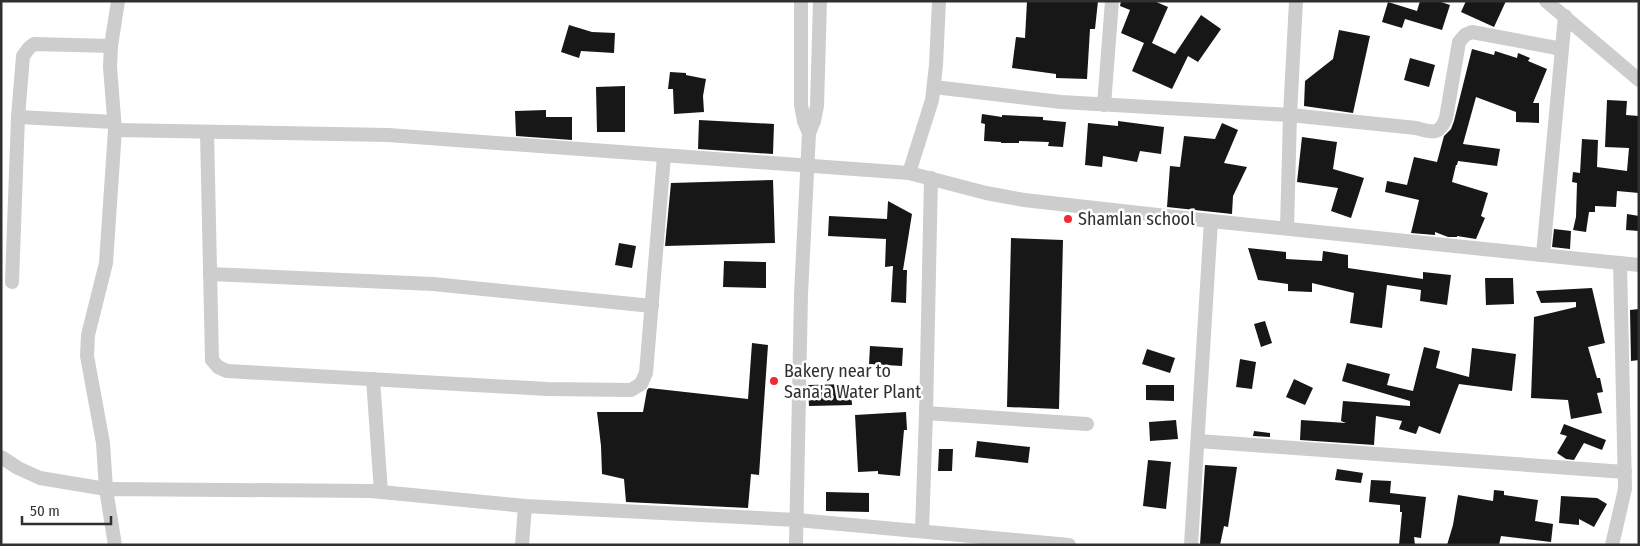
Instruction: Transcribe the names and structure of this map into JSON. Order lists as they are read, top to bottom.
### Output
{
  "places": ["Shamlan school", "Bakery near to Sana'a Water Plant"],
  "scale_bar": "50 m"
}
